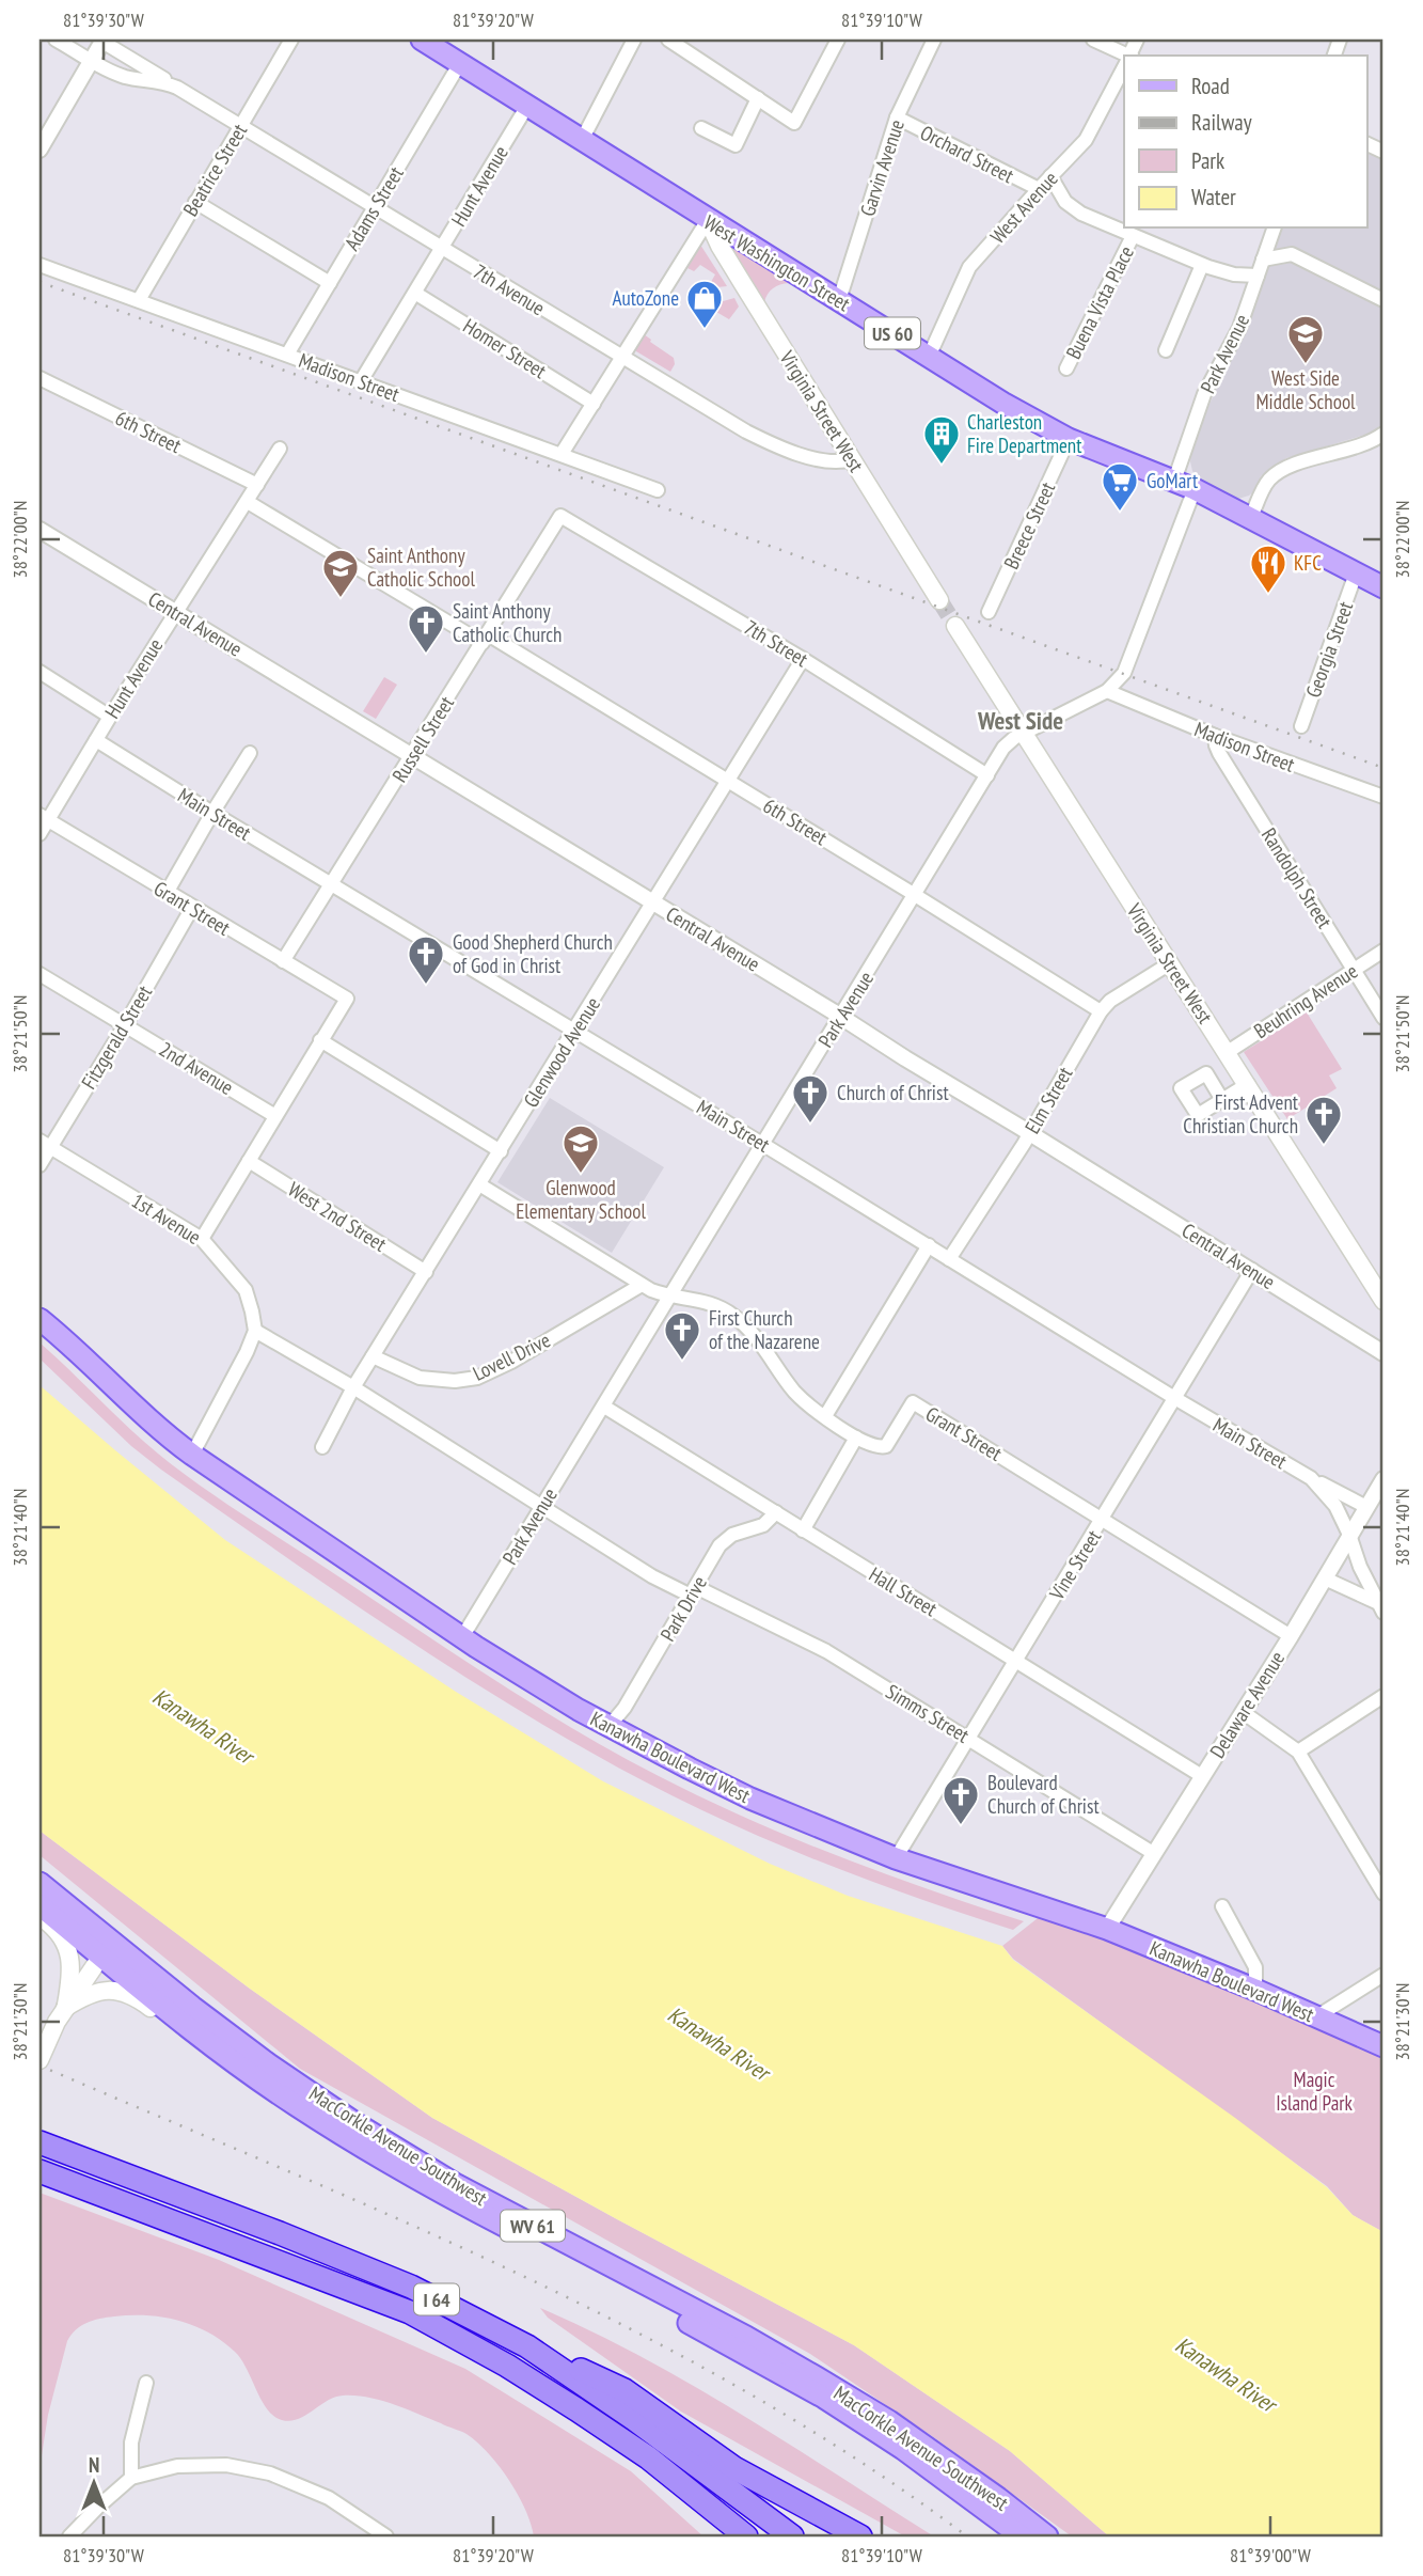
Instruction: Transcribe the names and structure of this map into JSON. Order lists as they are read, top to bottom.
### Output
{
  "streets": {
    "highway": ["I 64"],
    "main road": [
      "West Washington Street",
      "US 60",
      "Virginia Street West",
      "Kanawha Boulevard West",
      "MacCorkle Avenue Southwest",
      "WV 61"
    ],
    "street": [
      "Orchard Street",
      "Garvin Avenue",
      "Beatrice Street",
      "Hunt Avenue",
      "West Avenue",
      "Adams Street",
      "7th Avenue",
      "Buena Vista Place",
      "Homer Street",
      "Park Avenue",
      "Madison Street",
      "6th Street",
      "Breece Street",
      "Central Avenue",
      "7th Street",
      "Georgia Street",
      "Russell Street",
      "Main Street",
      "Randolph Street",
      "Grant Street",
      "Beuhring Avenue",
      "Fitzgerald Street",
      "Glenwood Avenue",
      "2nd Avenue",
      "Elm Street",
      "West 2nd Street",
      "1st Avenue",
      "Lovell Drive",
      "Vine Street",
      "Hall Street",
      "Park Drive",
      "Delaware Avenue",
      "Simms Street"
    ]
  },
  "crossings": [
    ["Orchard Street", "Garvin Avenue"],
    ["Orchard Street", "West Avenue"],
    ["Garvin Avenue", "West Washington Street"],
    ["Beatrice Street", "7th Avenue"],
    ["Beatrice Street", "Madison Street"],
    ["Hunt Avenue", "West Washington Street"],
    ["Hunt Avenue", "7th Avenue"],
    ["Hunt Avenue", "Homer Street"],
    ["Hunt Avenue", "Madison Street"],
    ["Hunt Avenue", "6th Street"],
    ["Hunt Avenue", "Central Avenue"],
    ["Hunt Avenue", "Main Street"],
    ["Hunt Avenue", "Grant Street"],
    ["West Avenue", "West Washington Street"],
    ["Adams Street", "West Washington Street"],
    ["Adams Street", "7th Avenue"],
    ["Adams Street", "Madison Street"],
    ["West Washington Street", "Park Avenue"],
    ["West Washington Street", "Virginia Street West"],
    ["West Washington Street", "Breece Street"],
    ["West Washington Street", "Georgia Street"],
    ["7th Avenue", "Virginia Street West"],
    ["Park Avenue", "Madison Street"],
    ["Park Avenue", "Virginia Street West"],
    ["Park Avenue", "6th Street"],
    ["Park Avenue", "Central Avenue"],
    ["Park Avenue", "7th Street"],
    ["Park Avenue", "Main Street"],
    ["Park Avenue", "Grant Street"],
    ["Park Avenue", "Hall Street"],
    ["Park Avenue", "Simms Street"],
    ["Park Avenue", "Kanawha Boulevard West"],
    ["Madison Street", "Randolph Street"],
    ["Virginia Street West", "Beuhring Avenue"],
    ["Virginia Street West", "Elm Street"],
    ["6th Street", "Russell Street"],
    ["6th Street", "Glenwood Avenue"],
    ["6th Street", "Elm Street"],
    ["Central Avenue", "Russell Street"],
    ["Central Avenue", "Glenwood Avenue"],
    ["Central Avenue", "Elm Street"],
    ["Central Avenue", "Vine Street"],
    ["7th Street", "Russell Street"],
    ["7th Street", "Glenwood Avenue"],
    ["Russell Street", "Main Street"],
    ["Russell Street", "Grant Street"],
    ["Main Street", "Glenwood Avenue"],
    ["Main Street", "Elm Street"],
    ["Main Street", "Vine Street"],
    ["Main Street", "Delaware Avenue"],
    ["Randolph Street", "Beuhring Avenue"],
    ["Grant Street", "Fitzgerald Street"],
    ["Grant Street", "Glenwood Avenue"],
    ["Grant Street", "Lovell Drive"],
    ["Grant Street", "Vine Street"],
    ["Grant Street", "Delaware Avenue"],
    ["Fitzgerald Street", "2nd Avenue"],
    ["Fitzgerald Street", "1st Avenue"],
    ["Glenwood Avenue", "West 2nd Street"],
    ["Glenwood Avenue", "Lovell Drive"],
    ["Glenwood Avenue", "Simms Street"],
    ["Vine Street", "Hall Street"],
    ["Vine Street", "Simms Street"],
    ["Vine Street", "Kanawha Boulevard West"],
    ["Hall Street", "Park Drive"],
    ["Hall Street", "Delaware Avenue"],
    ["Park Drive", "Simms Street"],
    ["Park Drive", "Kanawha Boulevard West"],
    ["Delaware Avenue", "Simms Street"],
    ["Delaware Avenue", "Kanawha Boulevard West"]
  ],
  "districts": ["West Side"],
  "water": ["Kanawha River"],
  "parks": ["Magic Island Park"],
  "places": {
    "shop": ["AutoZone"],
    "school or university": ["West Side Middle School", "Saint Anthony Catholic School", "Glenwood Elementary School"],
    "building": ["Charleston Fire Department"],
    "supermarket": ["GoMart"],
    "restaurant": ["KFC"],
    "church": [
      "Saint Anthony Catholic Church",
      "Good Shepherd Church of God in Christ",
      "Church of Christ",
      "First Advent Christian Church",
      "First Church of the Nazarene",
      "Boulevard Church of Christ"
    ]
  },
  "legend": [
    "Road",
    "Railway",
    "Park",
    "Water"
  ],
  "north": "top",
  "coordinates": [
    "81°39'30\"W",
    "81°39'20\"W",
    "81°39'10\"W",
    "38°22'00\"N",
    "38°21'50\"N",
    "38°21'40\"N",
    "38°21'30\"N",
    "81°39'00\"W"
  ]
}
